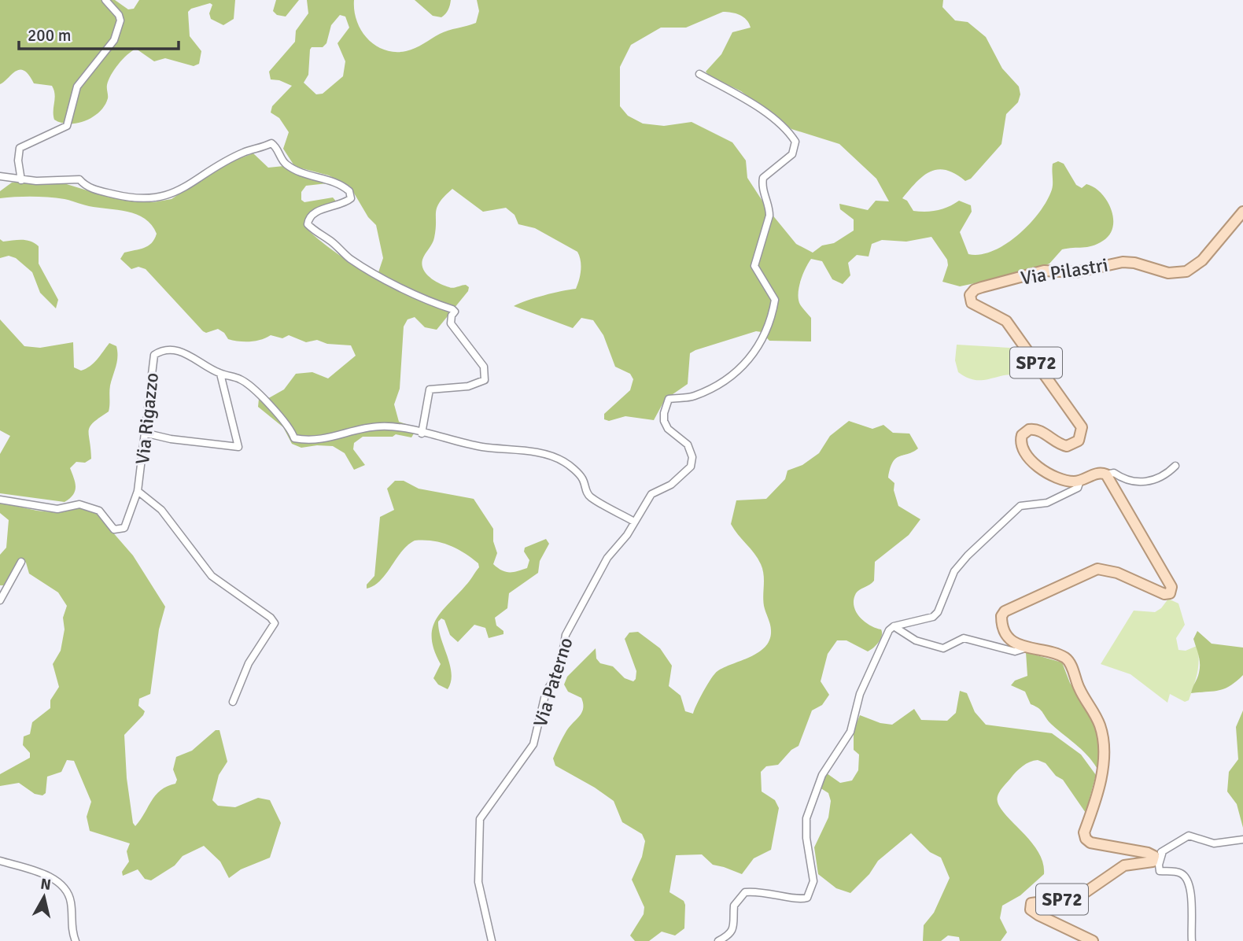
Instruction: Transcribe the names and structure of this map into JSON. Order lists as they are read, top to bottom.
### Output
{
  "streets": {
    "main road": ["Via Pilastri", "SP72"],
    "street": ["Via Rigazzo", "Via Paterno"]
  },
  "crossings": [
    ["Via Rigazzo", "Via Paterno"]
  ],
  "scale_bar": "200 m",
  "north": "top"
}
